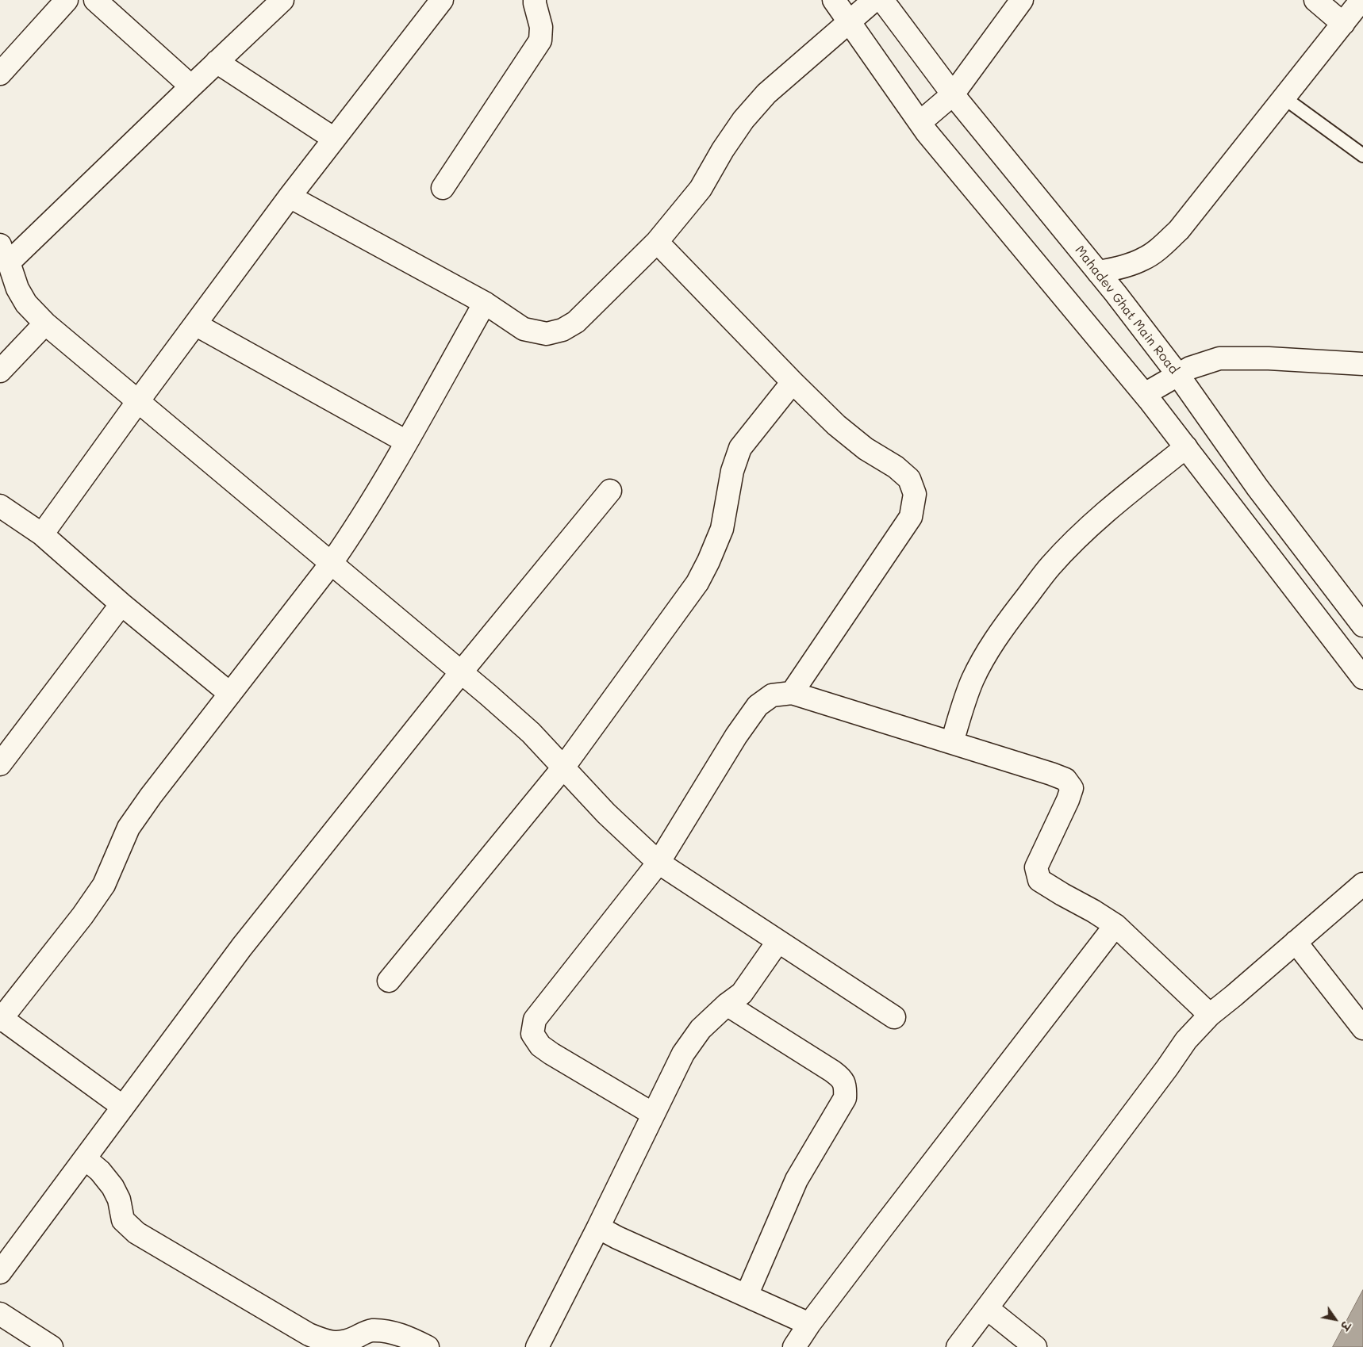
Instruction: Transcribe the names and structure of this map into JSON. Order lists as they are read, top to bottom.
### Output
{
  "streets": {
    "street": ["Mahadev Ghat Main Road"]
  },
  "north": "bottom right"
}
